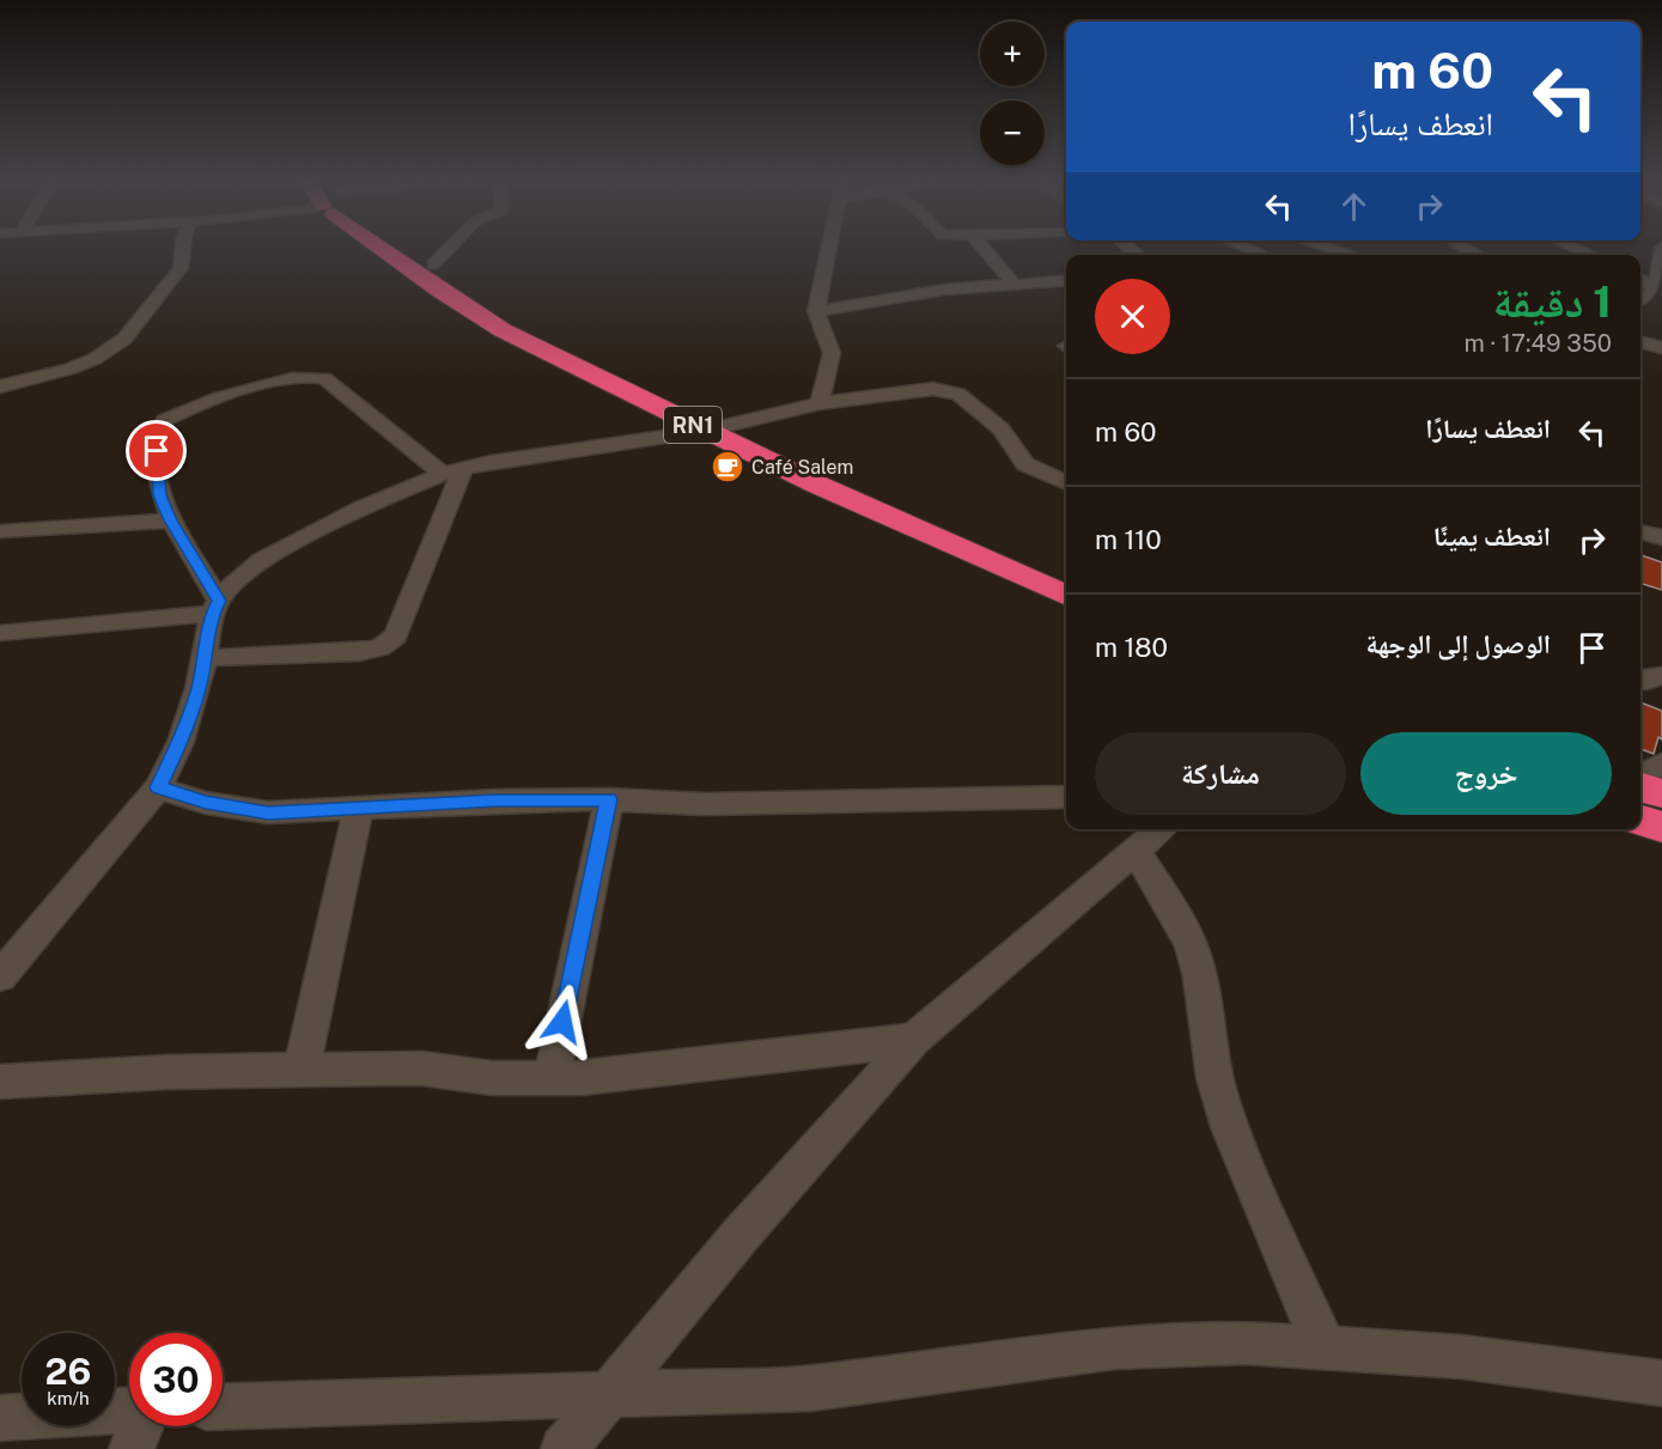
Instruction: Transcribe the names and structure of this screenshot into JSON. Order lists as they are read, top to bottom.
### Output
{
  "streets": {
    "highway": ["RN1"]
  },
  "places": {
    "cafe": ["Café Salem"]
  },
  "page": {
    "map_buttons": ["+", "−"],
    "turn": ["60 m", "انعطف يسارًا"],
    "heading": ["1 دقيقة", "350 m · 17:49"],
    "list": [
      {
        "name": "انعطف يسارًا",
        "value": "60 m"
      },
      {
        "name": "انعطف يمينًا",
        "value": "110 m"
      },
      {
        "name": "الوصول إلى الوجهة",
        "value": "180 m"
      }
    ],
    "buttons": ["خروج", "مشاركة"],
    "speed": "26 km/h",
    "limit": "30"
  }
}
